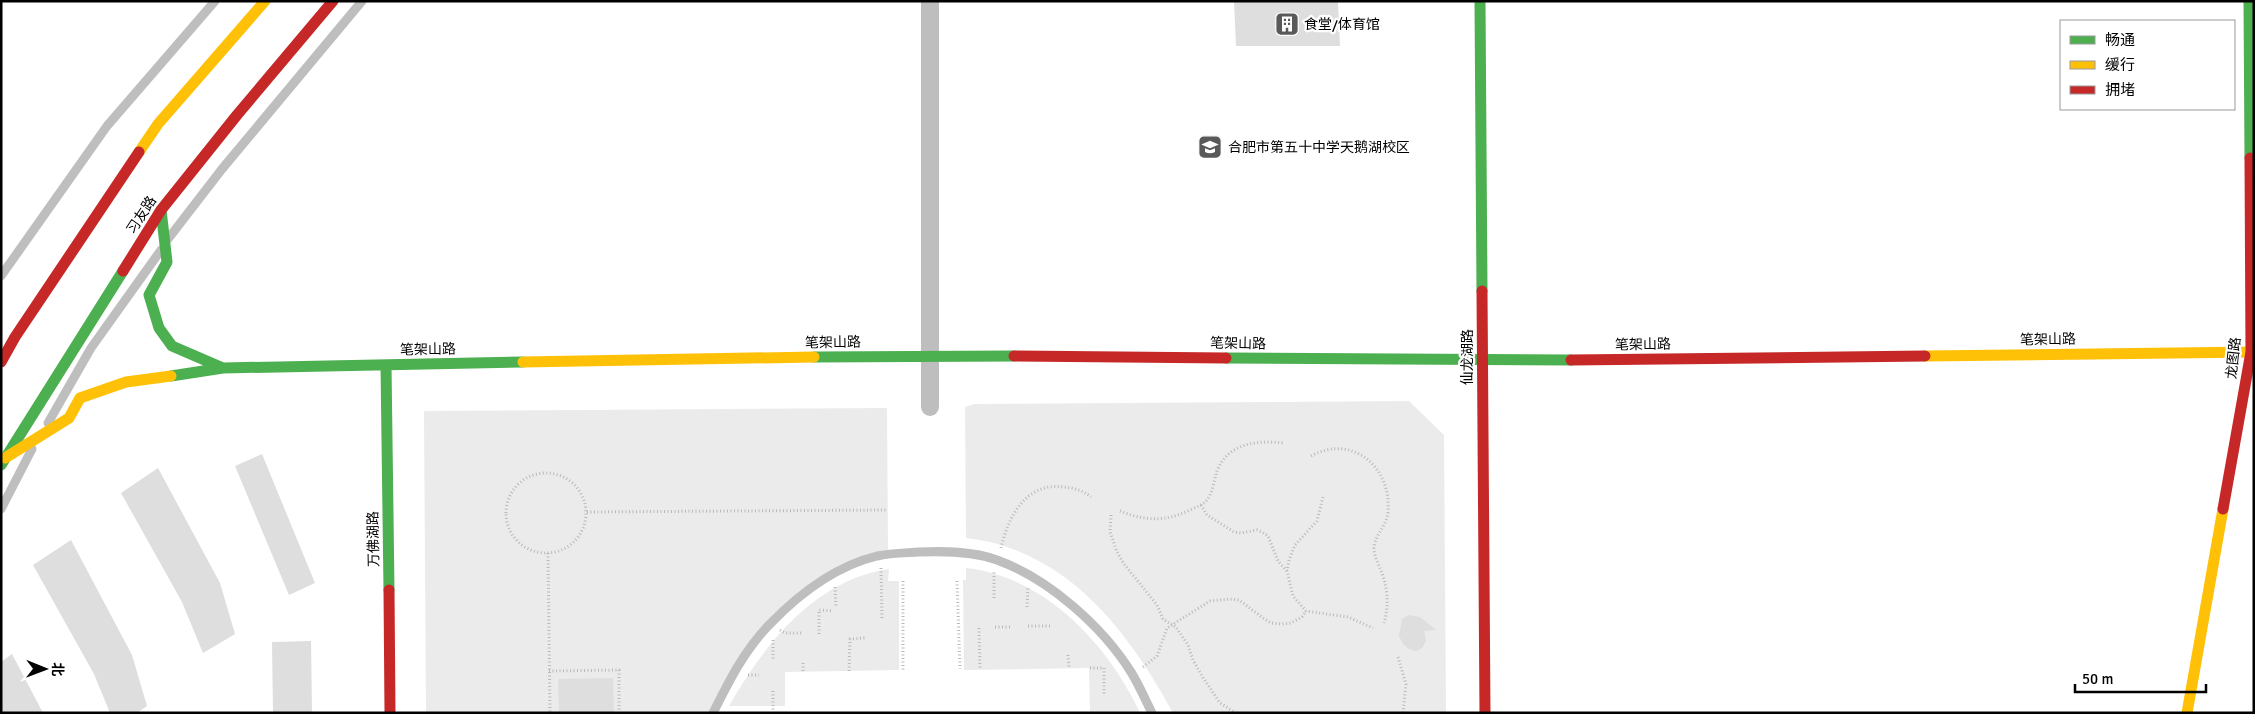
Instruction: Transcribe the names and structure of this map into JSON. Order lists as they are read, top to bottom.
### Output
{
  "streets": {
    "street": [
      "习友路",
      "笔架山路",
      "仙龙湖路",
      "龙图路",
      "万佛湖路"
    ]
  },
  "crossings": [
    ["习友路", "笔架山路"],
    ["笔架山路", "仙龙湖路"],
    ["笔架山路", "龙图路"],
    ["笔架山路", "万佛湖路"]
  ],
  "places": {
    "building": ["食堂/体育馆"],
    "school or university": ["合肥市第五十中学天鹅湖校区"]
  },
  "legend": ["畅通", "缓行", "拥堵"],
  "scale_bar": "50 m",
  "north": "right"
}
